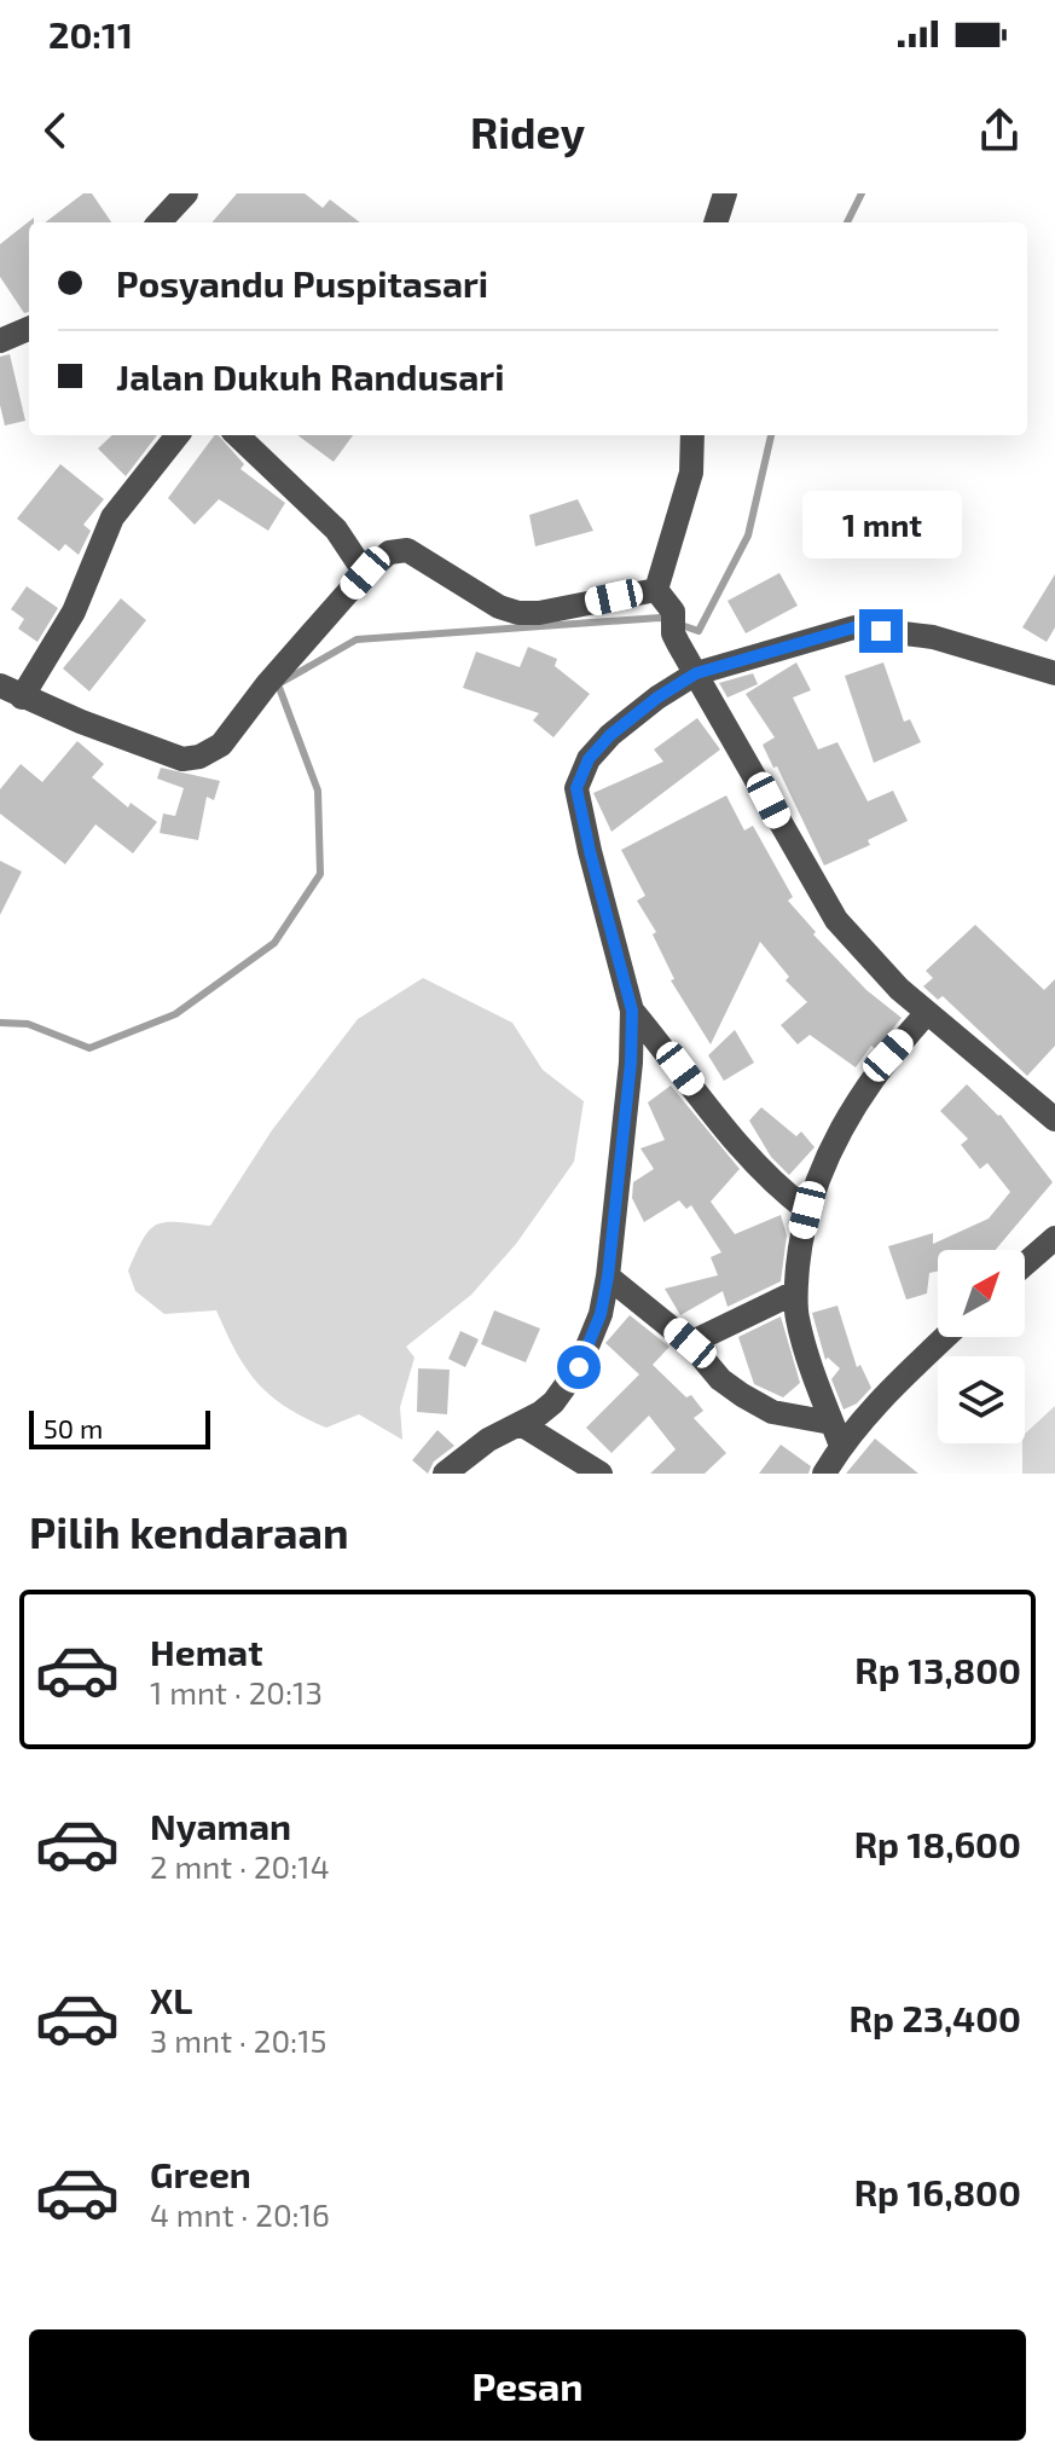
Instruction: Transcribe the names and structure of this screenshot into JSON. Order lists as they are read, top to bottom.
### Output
{
  "scale_bar": "50 m",
  "north": "top right",
  "page": {
    "status": "20:11",
    "header": "Ridey",
    "banner": ["Posyandu Puspitasari", "Jalan Dukuh Randusari"],
    "bubble": "1 mnt",
    "scale": "50 m",
    "heading": "Pilih kendaraan",
    "list": [
      {
        "name": "Hemat",
        "note": "1 mnt · 20:13",
        "value": "Rp 13,800"
      },
      {
        "name": "Nyaman",
        "note": "2 mnt · 20:14",
        "value": "Rp 18,600"
      },
      {
        "name": "XL",
        "note": "3 mnt · 20:15",
        "value": "Rp 23,400"
      },
      {
        "name": "Green",
        "note": "4 mnt · 20:16",
        "value": "Rp 16,800"
      }
    ],
    "buttons": "Pesan"
  }
}
